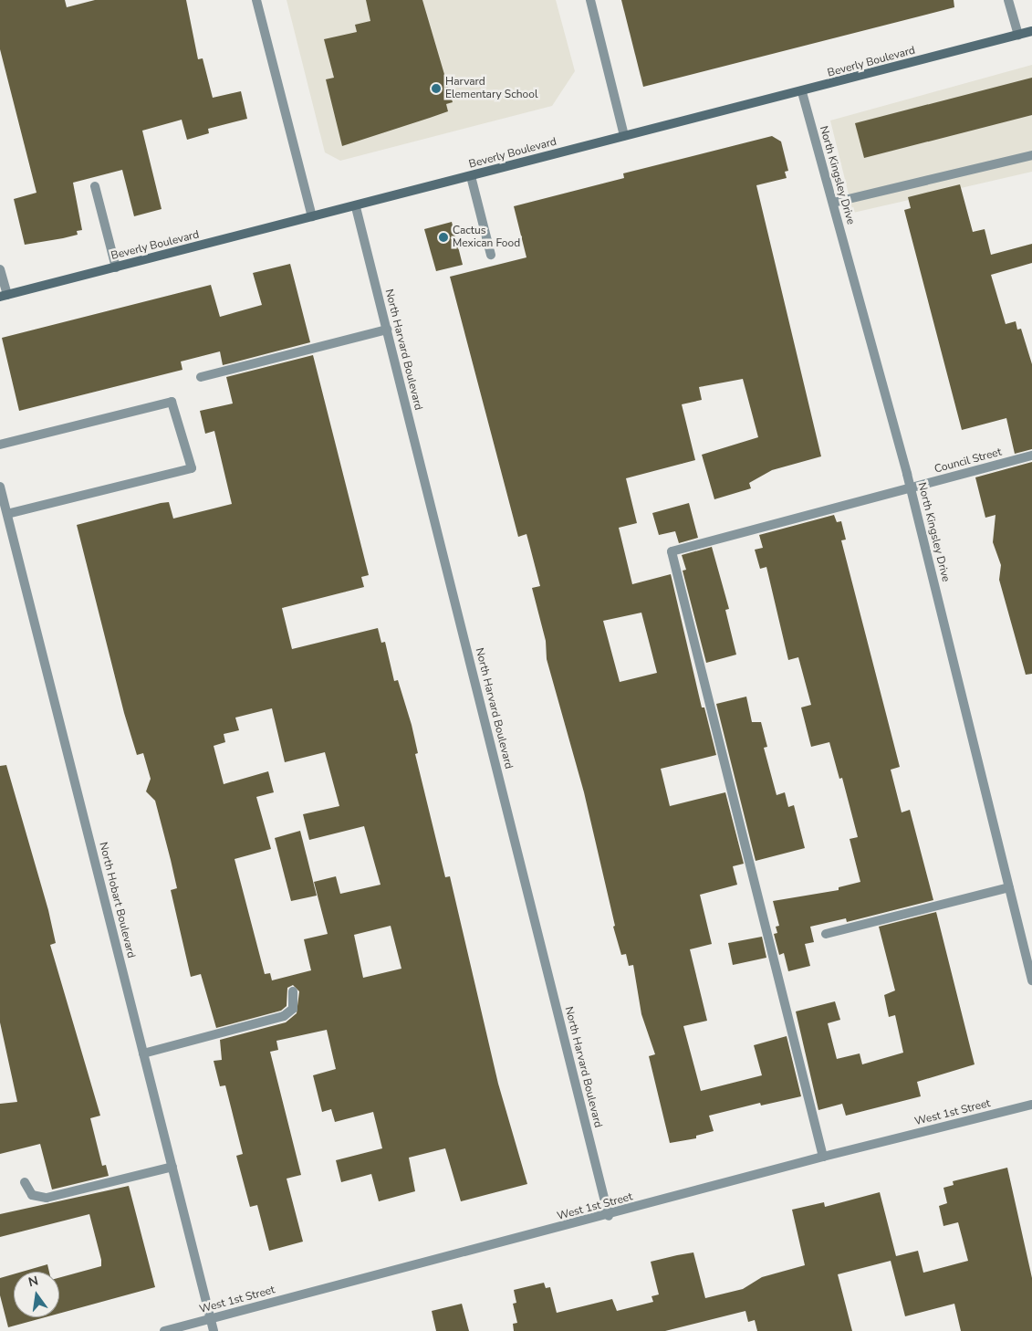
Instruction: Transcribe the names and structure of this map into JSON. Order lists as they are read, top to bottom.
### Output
{
  "streets": {
    "main road": ["Beverly Boulevard"],
    "street": [
      "North Kingsley Drive",
      "North Harvard Boulevard",
      "Council Street",
      "North Hobart Boulevard",
      "West 1st Street"
    ]
  },
  "crossings": [
    ["Beverly Boulevard", "North Kingsley Drive"],
    ["Beverly Boulevard", "North Harvard Boulevard"],
    ["North Kingsley Drive", "Council Street"],
    ["North Harvard Boulevard", "West 1st Street"],
    ["Council Street", "West 1st Street"],
    ["North Hobart Boulevard", "West 1st Street"]
  ],
  "places": ["Harvard Elementary School", "Cactus Mexican Food"],
  "north": "top"
}
